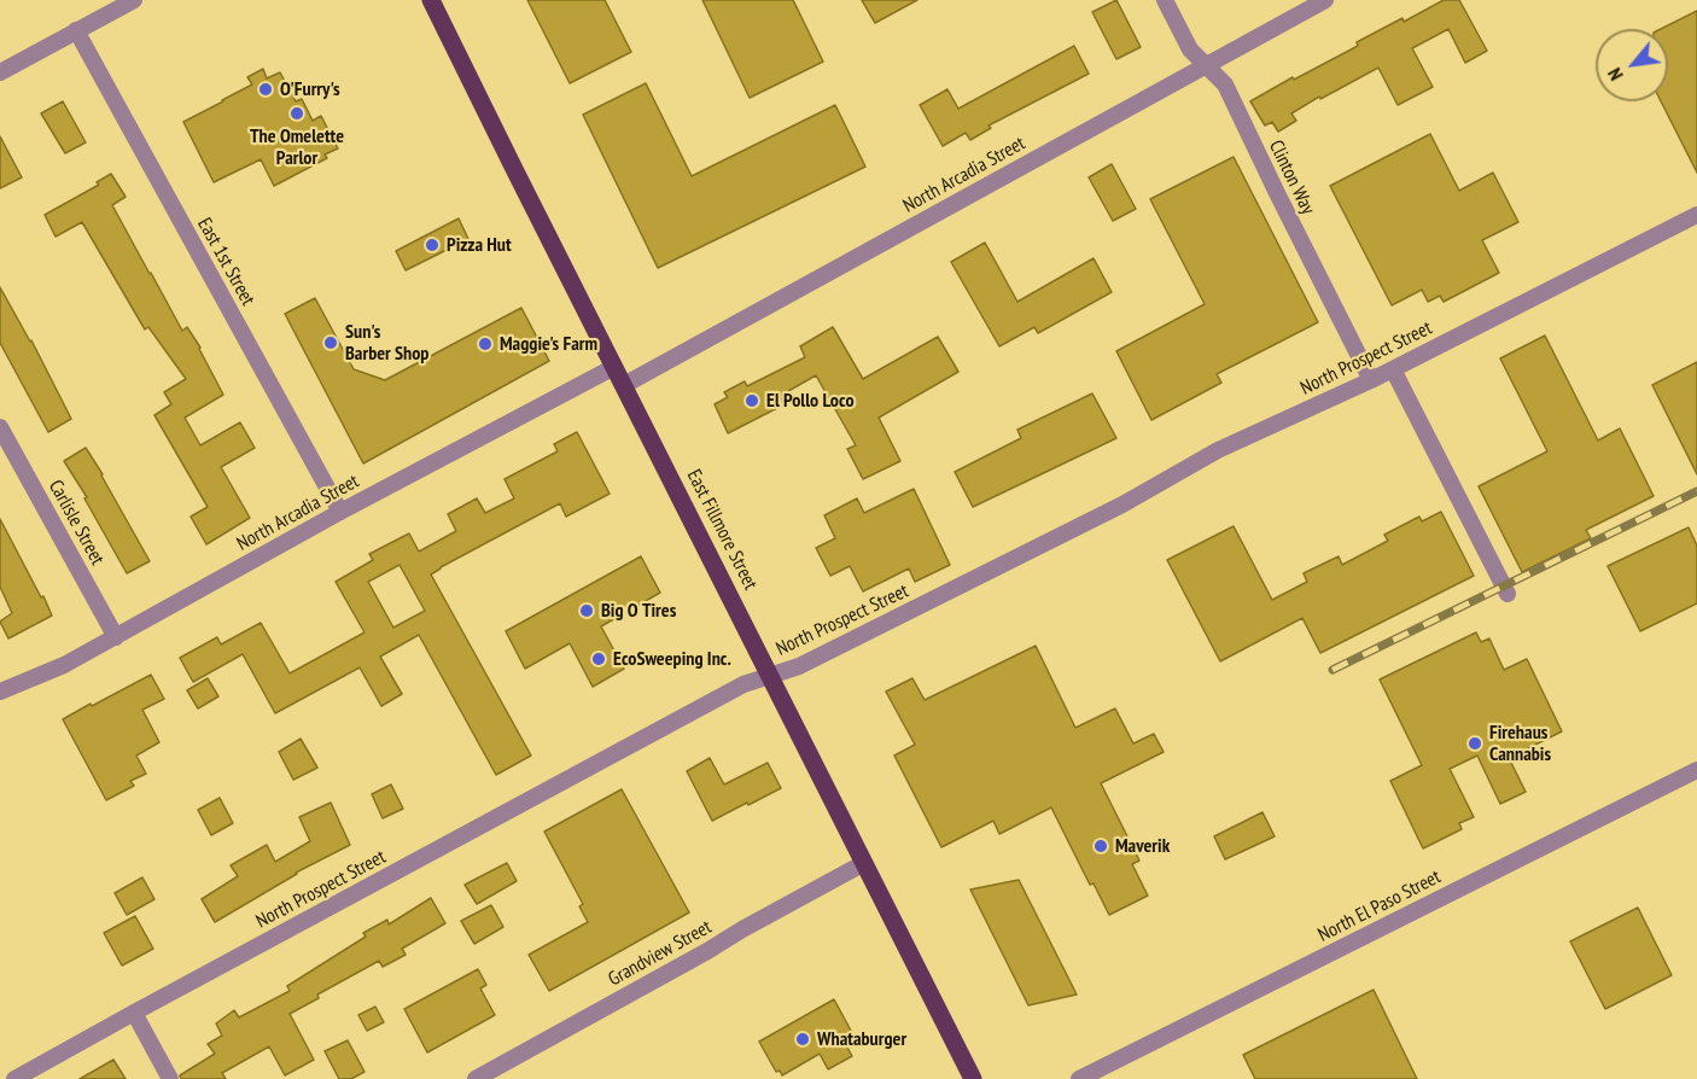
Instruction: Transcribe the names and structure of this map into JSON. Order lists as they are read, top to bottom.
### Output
{
  "streets": {
    "main road": ["East Fillmore Street"],
    "street": [
      "North Arcadia Street",
      "Clinton Way",
      "East 1st Street",
      "North Prospect Street",
      "Carlisle Street",
      "North El Paso Street",
      "Grandview Street"
    ]
  },
  "crossings": [
    ["North Arcadia Street", "Clinton Way"],
    ["North Arcadia Street", "East 1st Street"],
    ["North Arcadia Street", "Carlisle Street"],
    ["North Arcadia Street", "East Fillmore Street"],
    ["Clinton Way", "North Prospect Street"],
    ["North Prospect Street", "East Fillmore Street"],
    ["East Fillmore Street", "Grandview Street"]
  ],
  "places": [
    "O'Furry's",
    "The Omelette Parlor",
    "Pizza Hut",
    "Sun's Barber Shop",
    "Maggie's Farm",
    "El Pollo Loco",
    "Big O Tires",
    "EcoSweeping Inc.",
    "Firehaus Cannabis",
    "Maverik",
    "Whataburger"
  ],
  "north": "bottom left"
}
